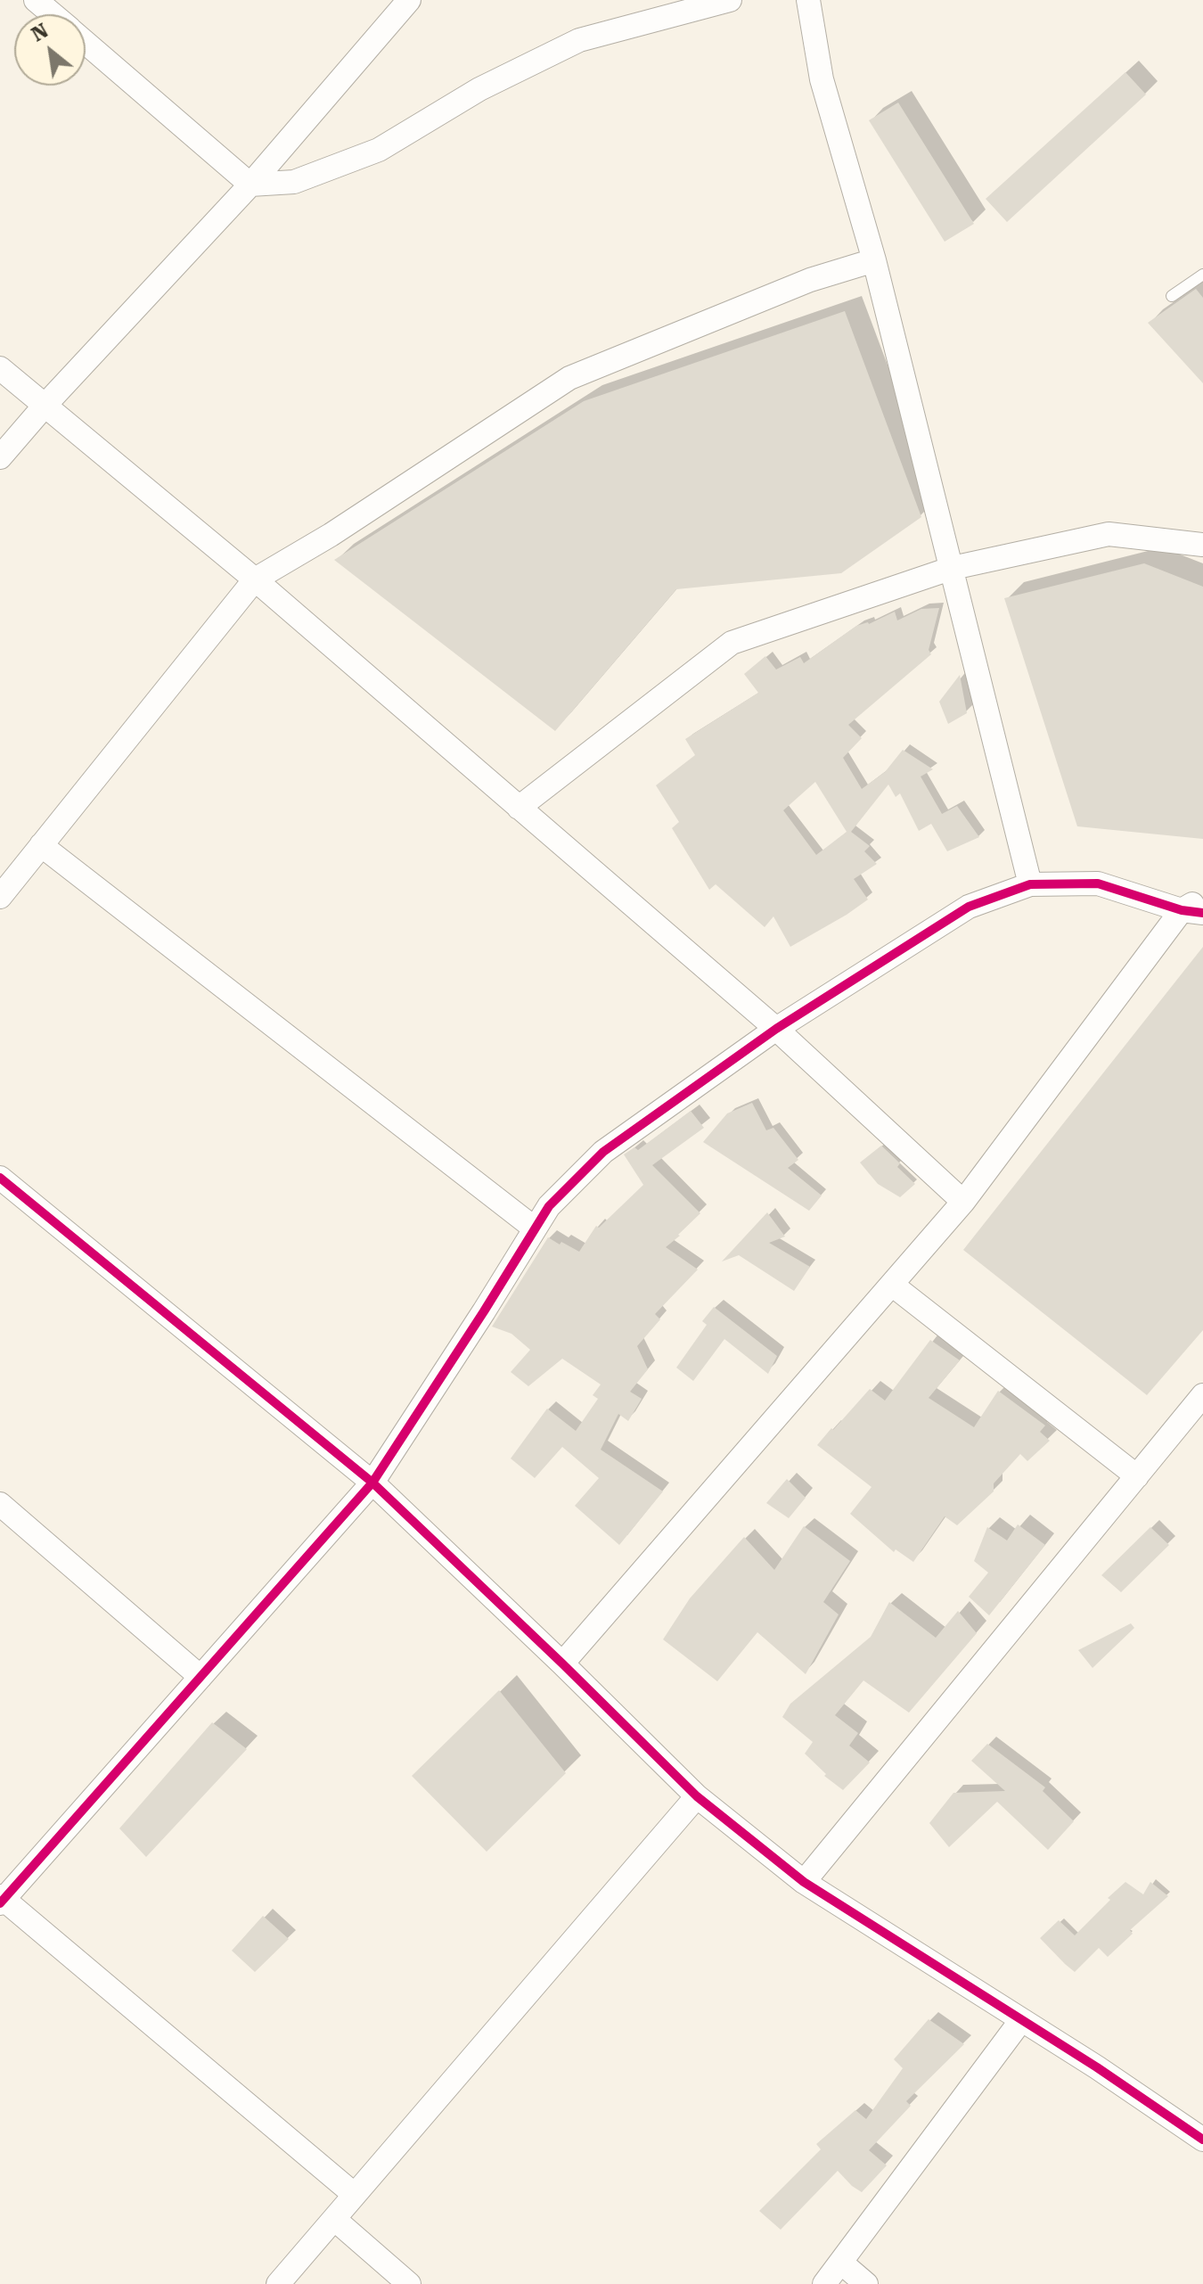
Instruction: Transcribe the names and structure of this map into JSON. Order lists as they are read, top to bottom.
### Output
{
  "north": "top left"
}
